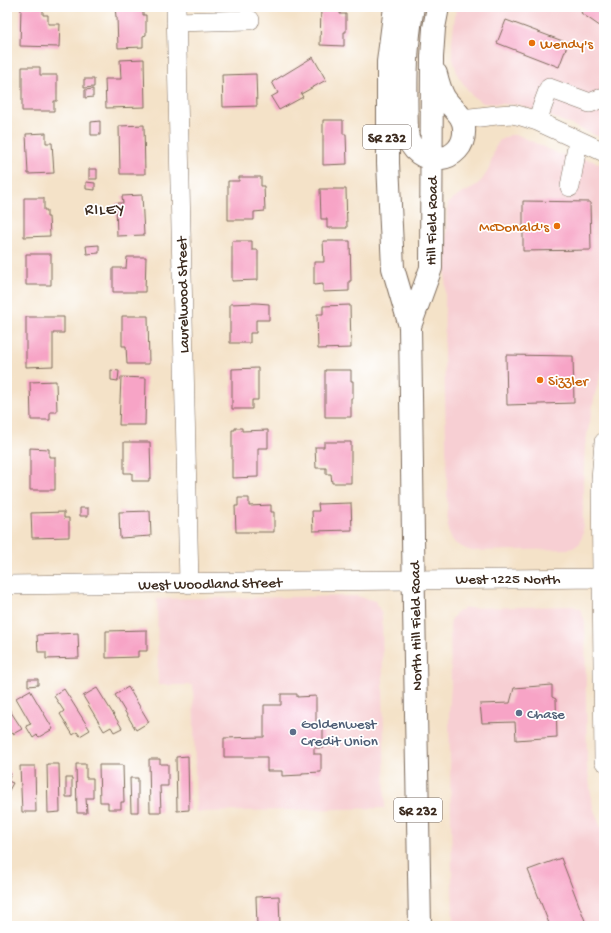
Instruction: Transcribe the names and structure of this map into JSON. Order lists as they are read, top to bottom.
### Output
{
  "streets": {
    "main road": ["SR 232", "Hill Field Road", "North Hill Field Road"],
    "street": ["Laurelwood Street", "West 1225 North", "West Woodland Street"]
  },
  "crossings": [
    ["SR 232", "Hill Field Road"],
    ["SR 232", "North Hill Field Road"],
    ["Hill Field Road", "North Hill Field Road"],
    ["Laurelwood Street", "West Woodland Street"],
    ["West 1225 North", "West Woodland Street"],
    ["West 1225 North", "North Hill Field Road"],
    ["West Woodland Street", "North Hill Field Road"]
  ],
  "districts": ["RILEY"],
  "places": [
    "Wendy's",
    "McDonald's",
    "Sizzler",
    "Chase",
    "Goldenwest Credit Union"
  ]
}
